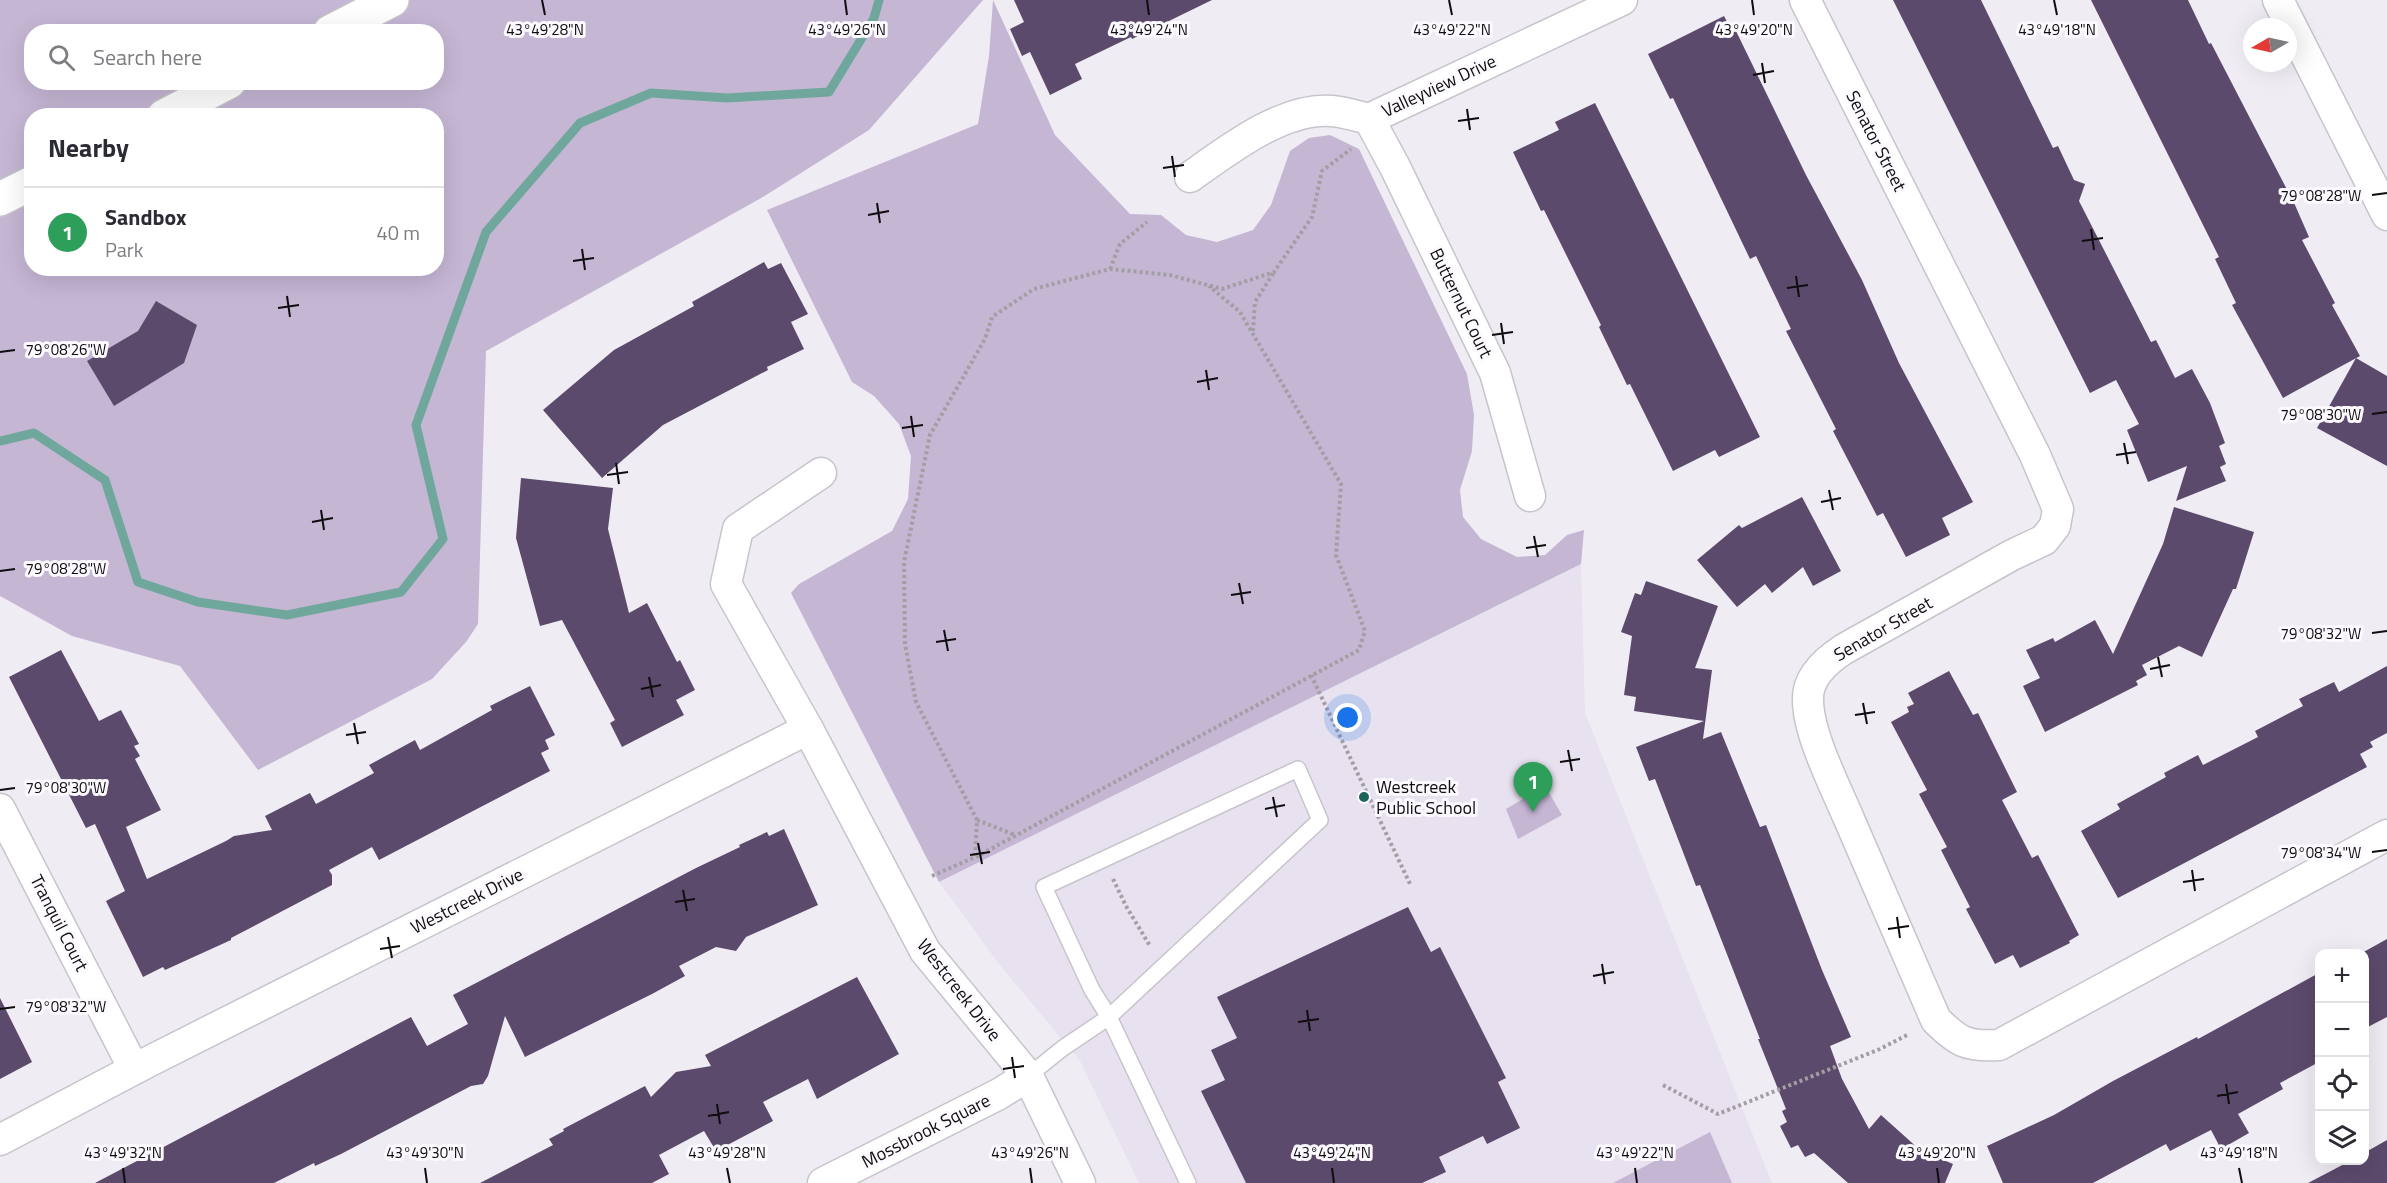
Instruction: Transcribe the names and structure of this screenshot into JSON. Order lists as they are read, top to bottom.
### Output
{
  "streets": {
    "street": [
      "Valleyview Drive",
      "Senator Street",
      "Butternut Court",
      "Westcreek Drive",
      "Tranquil Court",
      "Mossbrook Square"
    ]
  },
  "crossings": [
    ["Valleyview Drive", "Butternut Court"],
    ["Westcreek Drive", "Tranquil Court"],
    ["Westcreek Drive", "Mossbrook Square"]
  ],
  "places": ["Westcreek Public School"],
  "north": "left",
  "page": {
    "search": "Search here",
    "heading": "Nearby",
    "list": [
      {
        "mark": "1",
        "name": "Sandbox",
        "note": "Park",
        "value": "40 m"
      }
    ],
    "pins": "1",
    "map_buttons": ["+", "−"]
  },
  "coordinates": [
    "43°49'28\"N",
    "43°49'26\"N",
    "43°49'24\"N",
    "43°49'22\"N",
    "43°49'20\"N",
    "43°49'18\"N",
    "79°08'28\"W",
    "79°08'26\"W",
    "79°08'30\"W",
    "79°08'32\"W",
    "79°08'34\"W",
    "43°49'32\"N",
    "43°49'30\"N"
  ]
}
